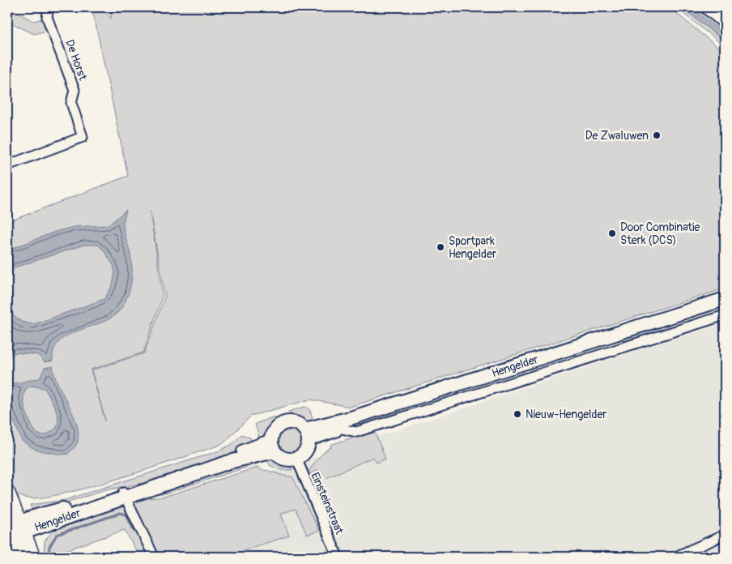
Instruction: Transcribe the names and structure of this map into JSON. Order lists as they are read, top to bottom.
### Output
{
  "streets": {
    "main road": ["Hengelder"],
    "street": ["De Horst", "Einsteinstraat"]
  },
  "crossings": [
    ["Hengelder", "Einsteinstraat"]
  ],
  "places": [
    "De Zwaluwen",
    "Door Combinatie Sterk (DCS)",
    "Sportpark Hengelder",
    "Nieuw-Hengelder"
  ]
}
